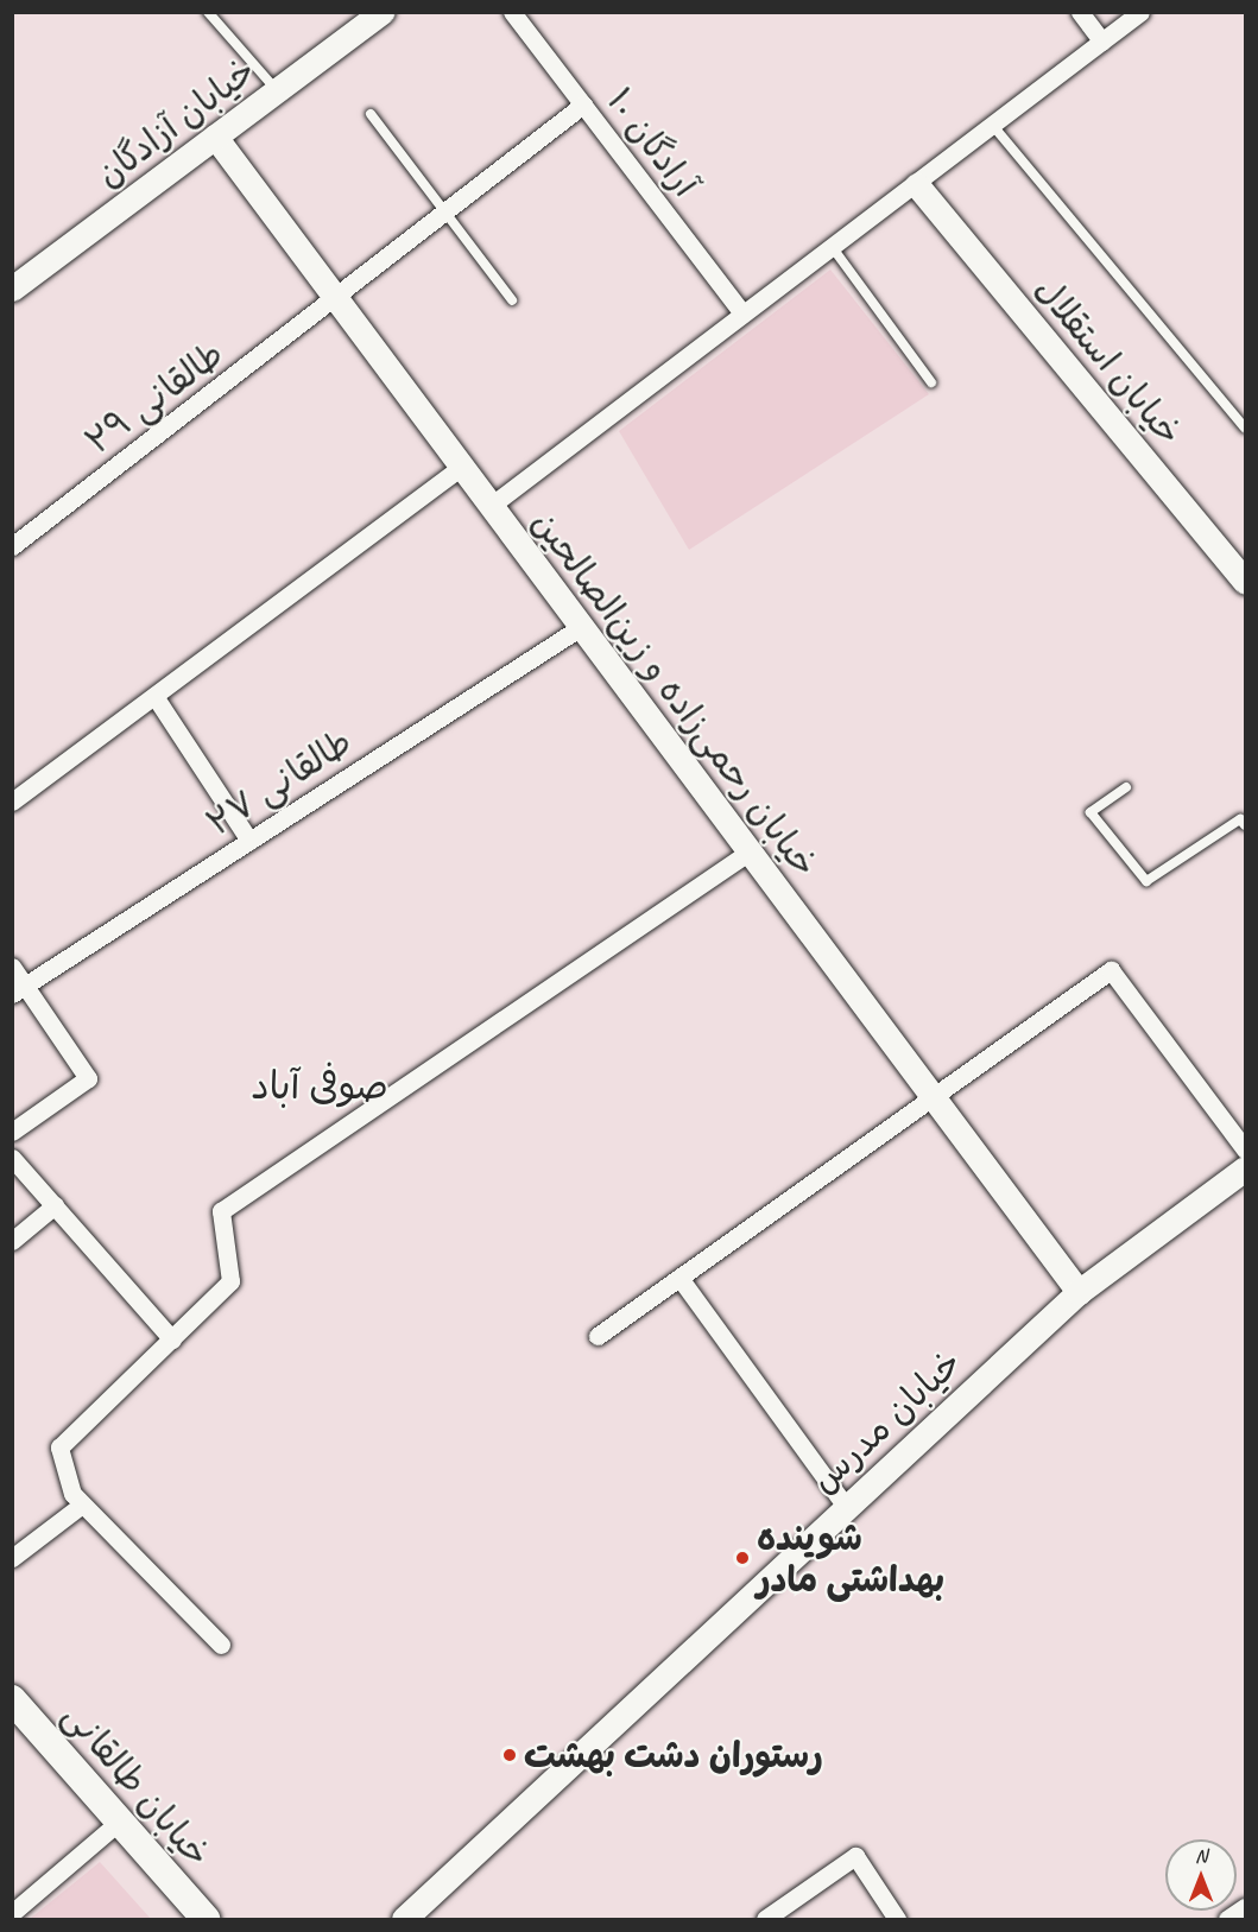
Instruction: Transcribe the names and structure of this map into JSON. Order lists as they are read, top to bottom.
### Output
{
  "streets": {
    "main road": ["خیابان طالقانی"],
    "street": [
      "خیابان آزادگان",
      "آرادگان ۱۰",
      "خیابان استقلال",
      "طالقانی ۲۹",
      "خیابان رحمی‌زاده و زین‌الصالحین",
      "طالقانی ۲۷",
      "خیابان مدرس"
    ]
  },
  "crossings": [
    ["خیابان آزادگان", "خیابان رحمی‌زاده و زین‌الصالحین"],
    ["آرادگان ۱۰", "طالقانی ۲۹"],
    ["طالقانی ۲۹", "خیابان رحمی‌زاده و زین‌الصالحین"],
    ["خیابان رحمی‌زاده و زین‌الصالحین", "طالقانی ۲۷"],
    ["خیابان رحمی‌زاده و زین‌الصالحین", "خیابان مدرس"]
  ],
  "districts": ["صوفی آباد"],
  "places": ["شوینده بهداشتی مادر", "رستوران دشت بهشت"],
  "north": "top"
}
